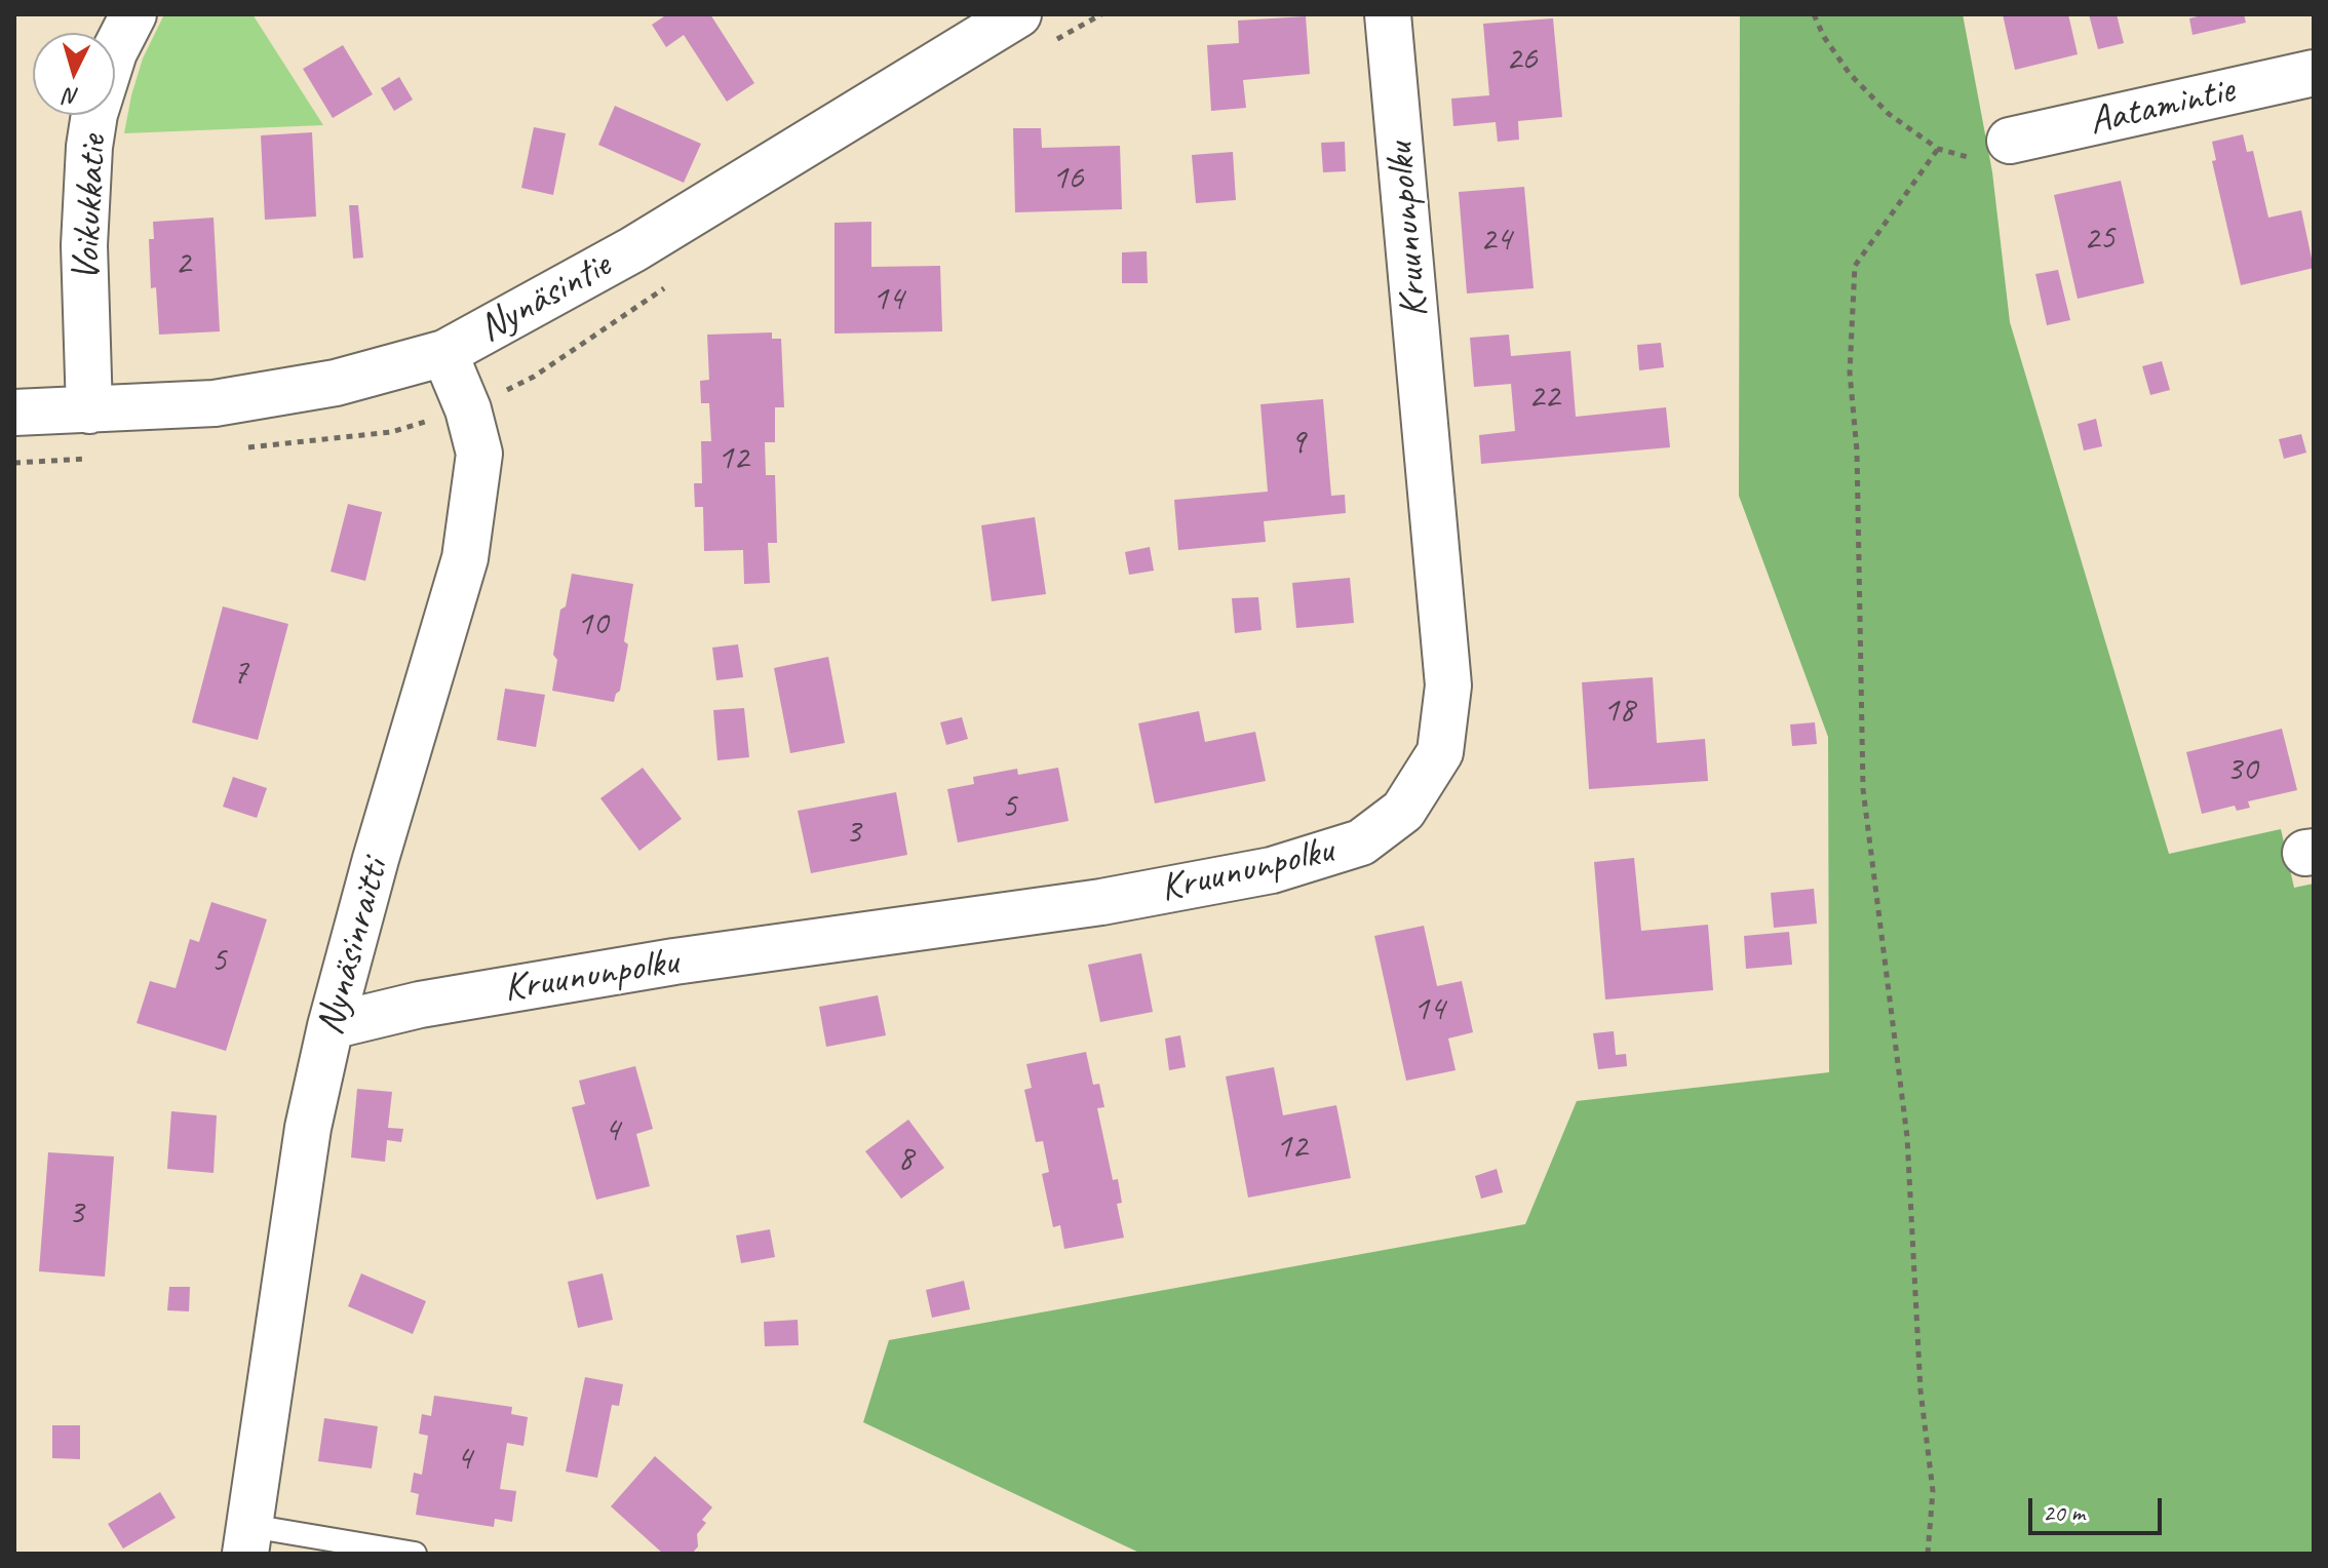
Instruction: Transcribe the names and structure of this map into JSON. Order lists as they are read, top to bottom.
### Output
{
  "streets": {
    "street": [
      "Aatamintie",
      "Voikukkatie",
      "Kruununpolku",
      "Nynäsintie",
      "Nynäsinraitti"
    ]
  },
  "crossings": [
    ["Voikukkatie", "Nynäsintie"],
    ["Kruununpolku", "Nynäsinraitti"],
    ["Nynäsintie", "Nynäsinraitti"]
  ],
  "house_numbers": [
    "26",
    "16",
    "25",
    "24",
    "2",
    "14",
    "22",
    "9",
    "12",
    "10",
    "7",
    "18",
    "30",
    "5",
    "3",
    "5",
    "14",
    "4",
    "12",
    "8",
    "3",
    "4"
  ],
  "scale_bar": "20 m",
  "north": "bottom"
}
